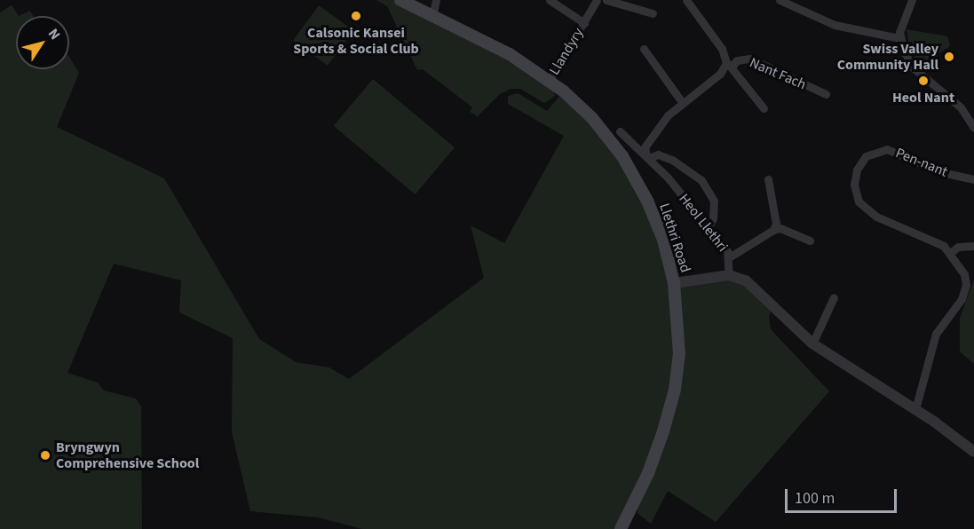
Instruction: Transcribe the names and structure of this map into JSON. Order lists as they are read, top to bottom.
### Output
{
  "streets": {
    "main road": ["Llethri Road"],
    "street": [
      "Llandyry",
      "Nant Fach",
      "Pen-nant",
      "Heol Llethri"
    ]
  },
  "crossings": [
    ["Llandyry", "Llethri Road"],
    ["Heol Llethri", "Llethri Road"]
  ],
  "places": [
    "Calsonic Kansei Sports & Social Club",
    "Swiss Valley Community Hall",
    "Heol Nant",
    "Bryngwyn Comprehensive School"
  ],
  "scale_bar": "100 m",
  "north": "top right"
}
